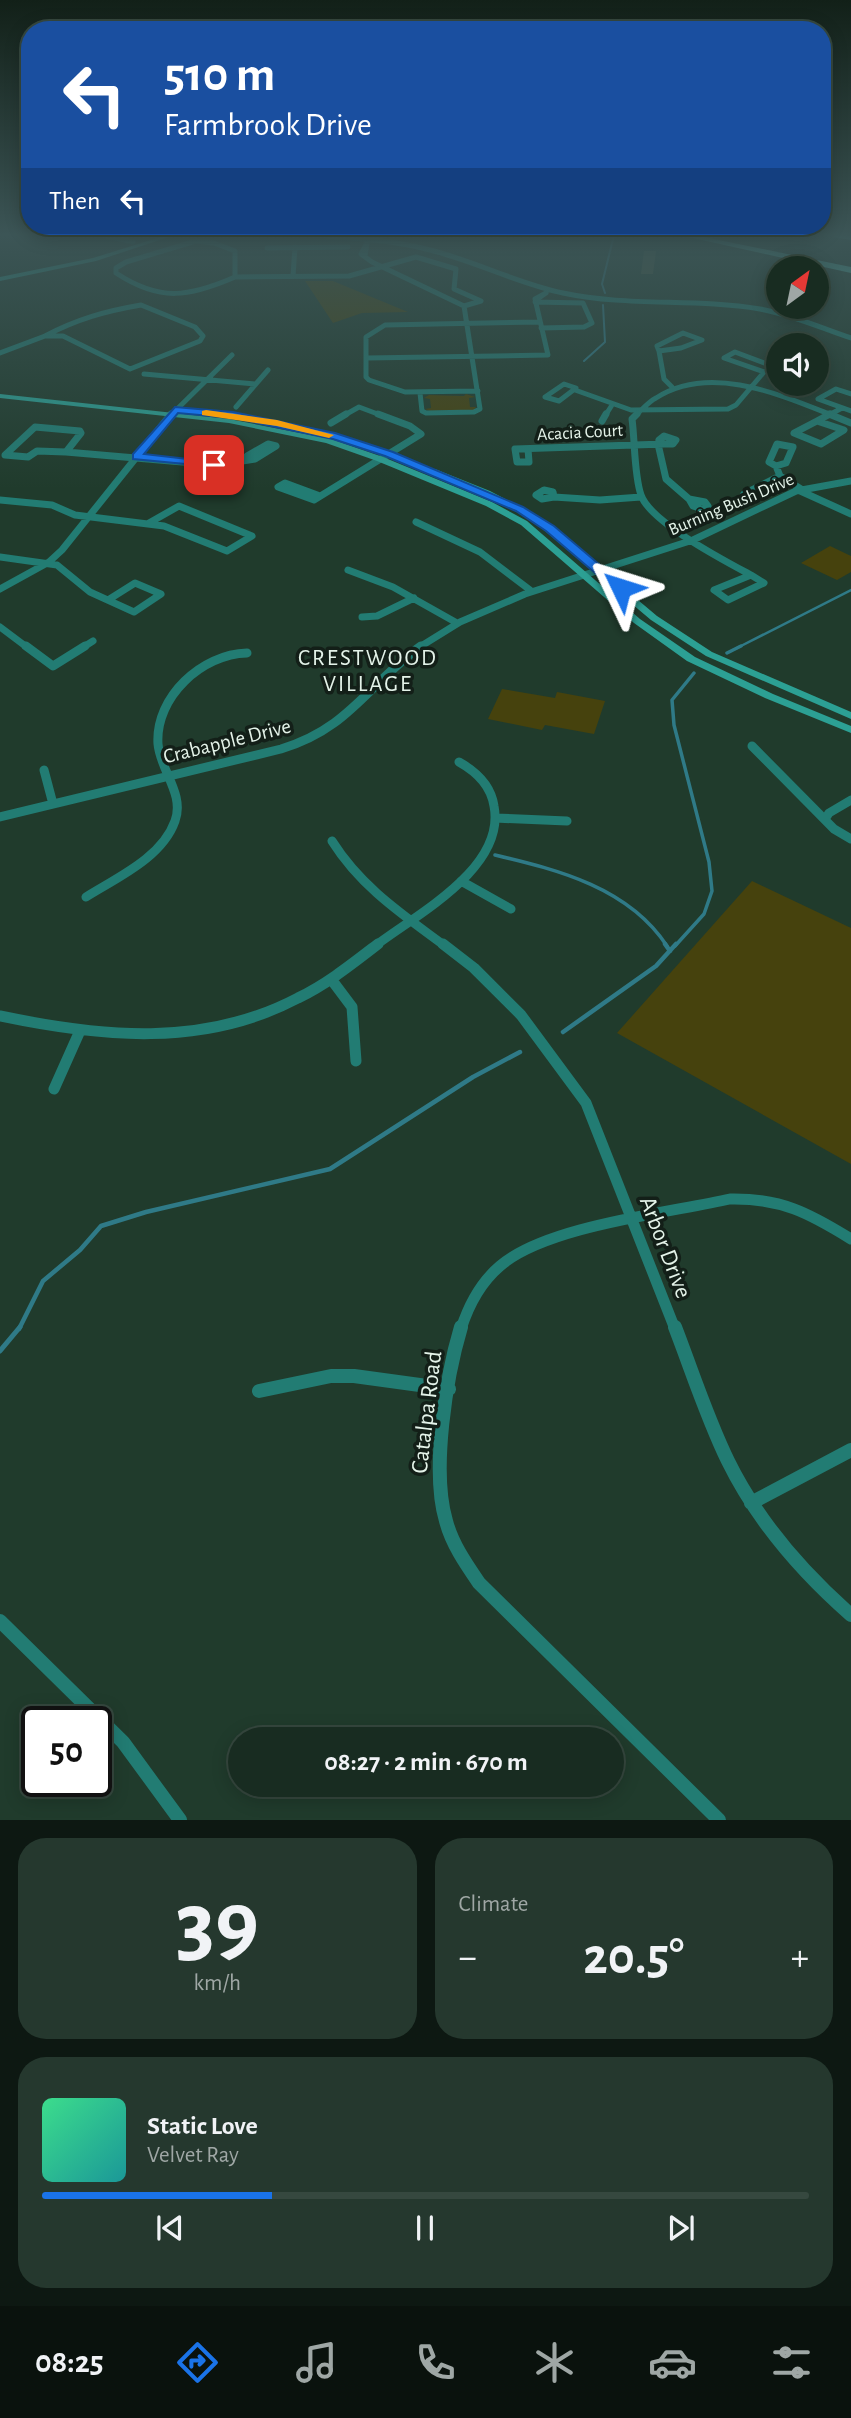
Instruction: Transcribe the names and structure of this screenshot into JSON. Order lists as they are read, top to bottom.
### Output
{
  "streets": {
    "street": [
      "Acacia Court",
      "Burning Bush Drive",
      "Crabapple Drive",
      "Arbor Drive",
      "Catalpa Road"
    ]
  },
  "crossings": [
    ["Burning Bush Drive", "Crabapple Drive"],
    ["Arbor Drive", "Catalpa Road"]
  ],
  "districts": ["CRESTWOOD VILLAGE"],
  "north": "top right",
  "page": {
    "turn": ["510 m", "Farmbrook Drive"],
    "then": "Then",
    "limit": "50",
    "trip": "08:27 · 2 min · 670 m",
    "tile": [
      ["39", "km/h"],
      "Climate"
    ],
    "heat": ["−", "20.5°", "+"],
    "song": ["Static Love", "Velvet Ray"],
    "tabs": "08:25"
  }
}
